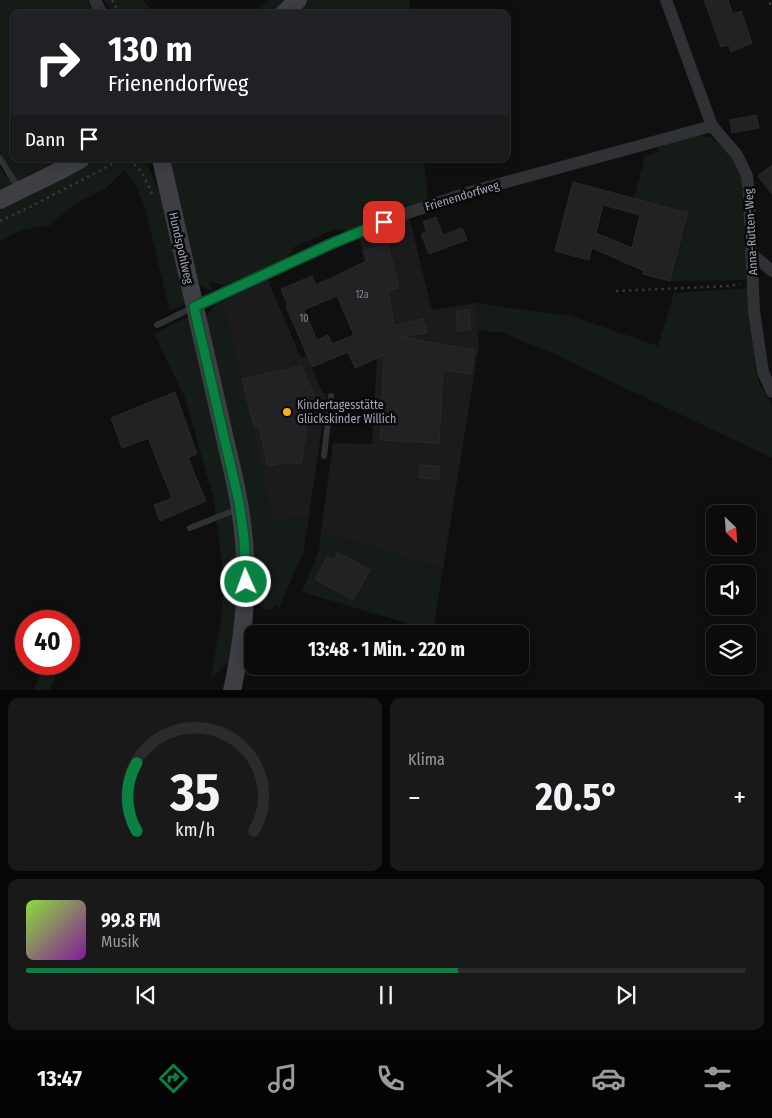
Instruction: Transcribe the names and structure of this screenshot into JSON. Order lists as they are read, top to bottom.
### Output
{
  "streets": {
    "street": ["Frienendorfweg", "Anna-Rütten-Weg", "Hundspohlweg"]
  },
  "crossings": [
    ["Frienendorfweg", "Anna-Rütten-Weg"],
    ["Frienendorfweg", "Hundspohlweg"]
  ],
  "places": ["Kindertagesstätte Glückskinder Willich"],
  "house_numbers": ["12a", "10"],
  "north": "bottom right",
  "page": {
    "turn": ["130 m", "Frienendorfweg"],
    "then": "Dann",
    "limit": "40",
    "trip": "13:48 · 1 Min. · 220 m",
    "tile": "Klima",
    "heat": ["−", "20.5°", "+"],
    "song": ["99.8 FM", "Musik"],
    "tabs": "13:47",
    "gauge": ["35", "km/h"]
  }
}
